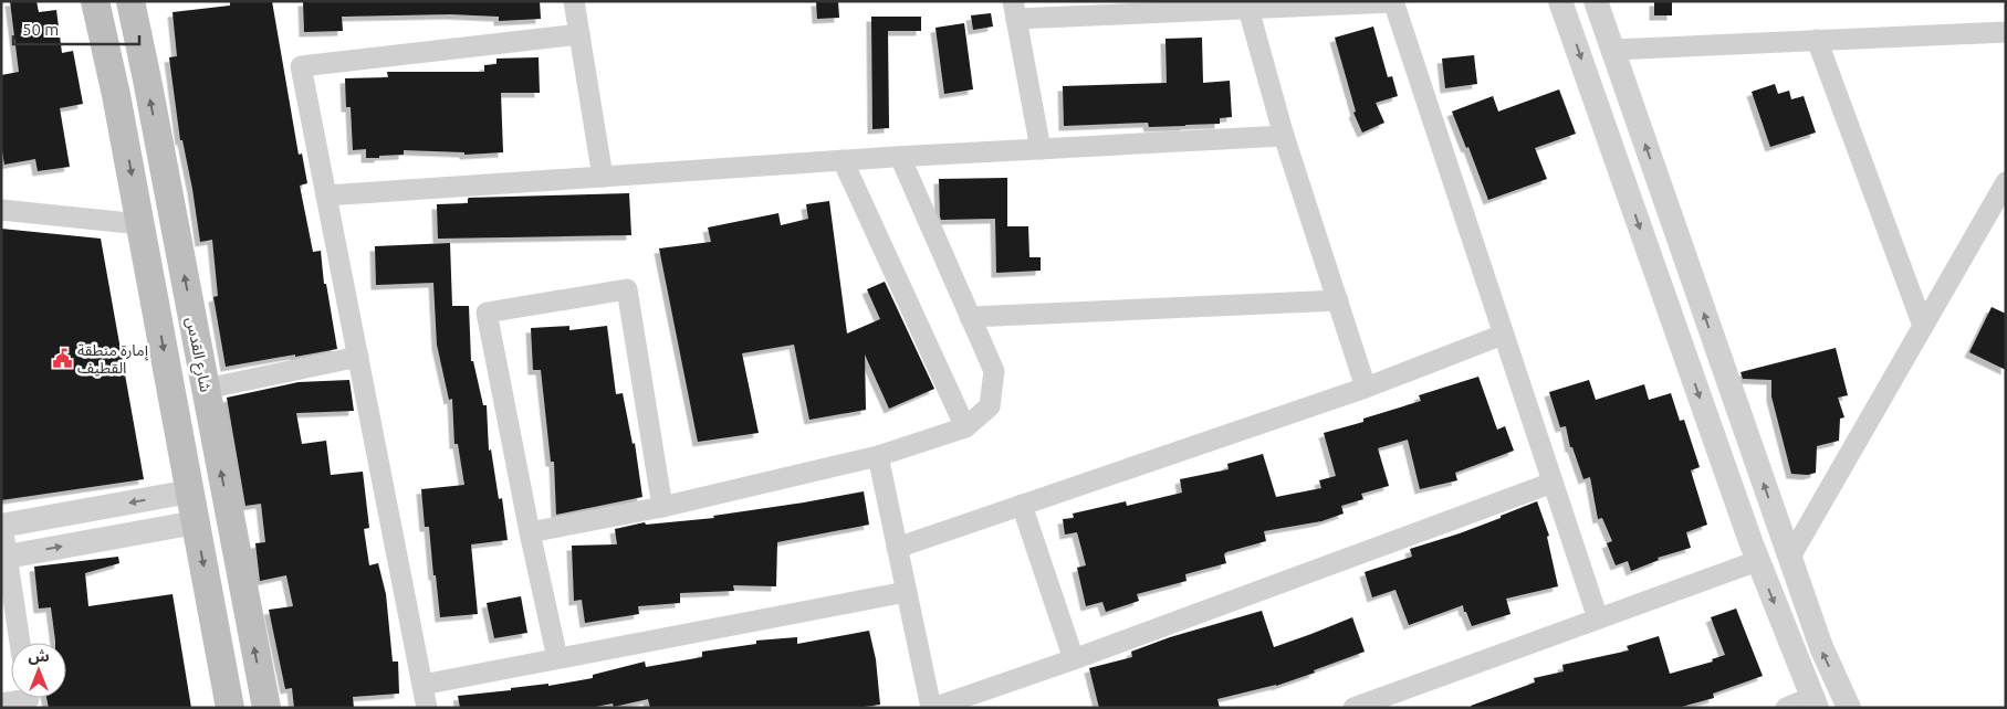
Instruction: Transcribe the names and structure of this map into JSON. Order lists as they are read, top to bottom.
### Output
{
  "streets": {
    "main road": ["شارع القدس"]
  },
  "places": {
    "public building": ["إمارة منطقة القطيف"]
  },
  "scale_bar": "50 m",
  "north": "top"
}
